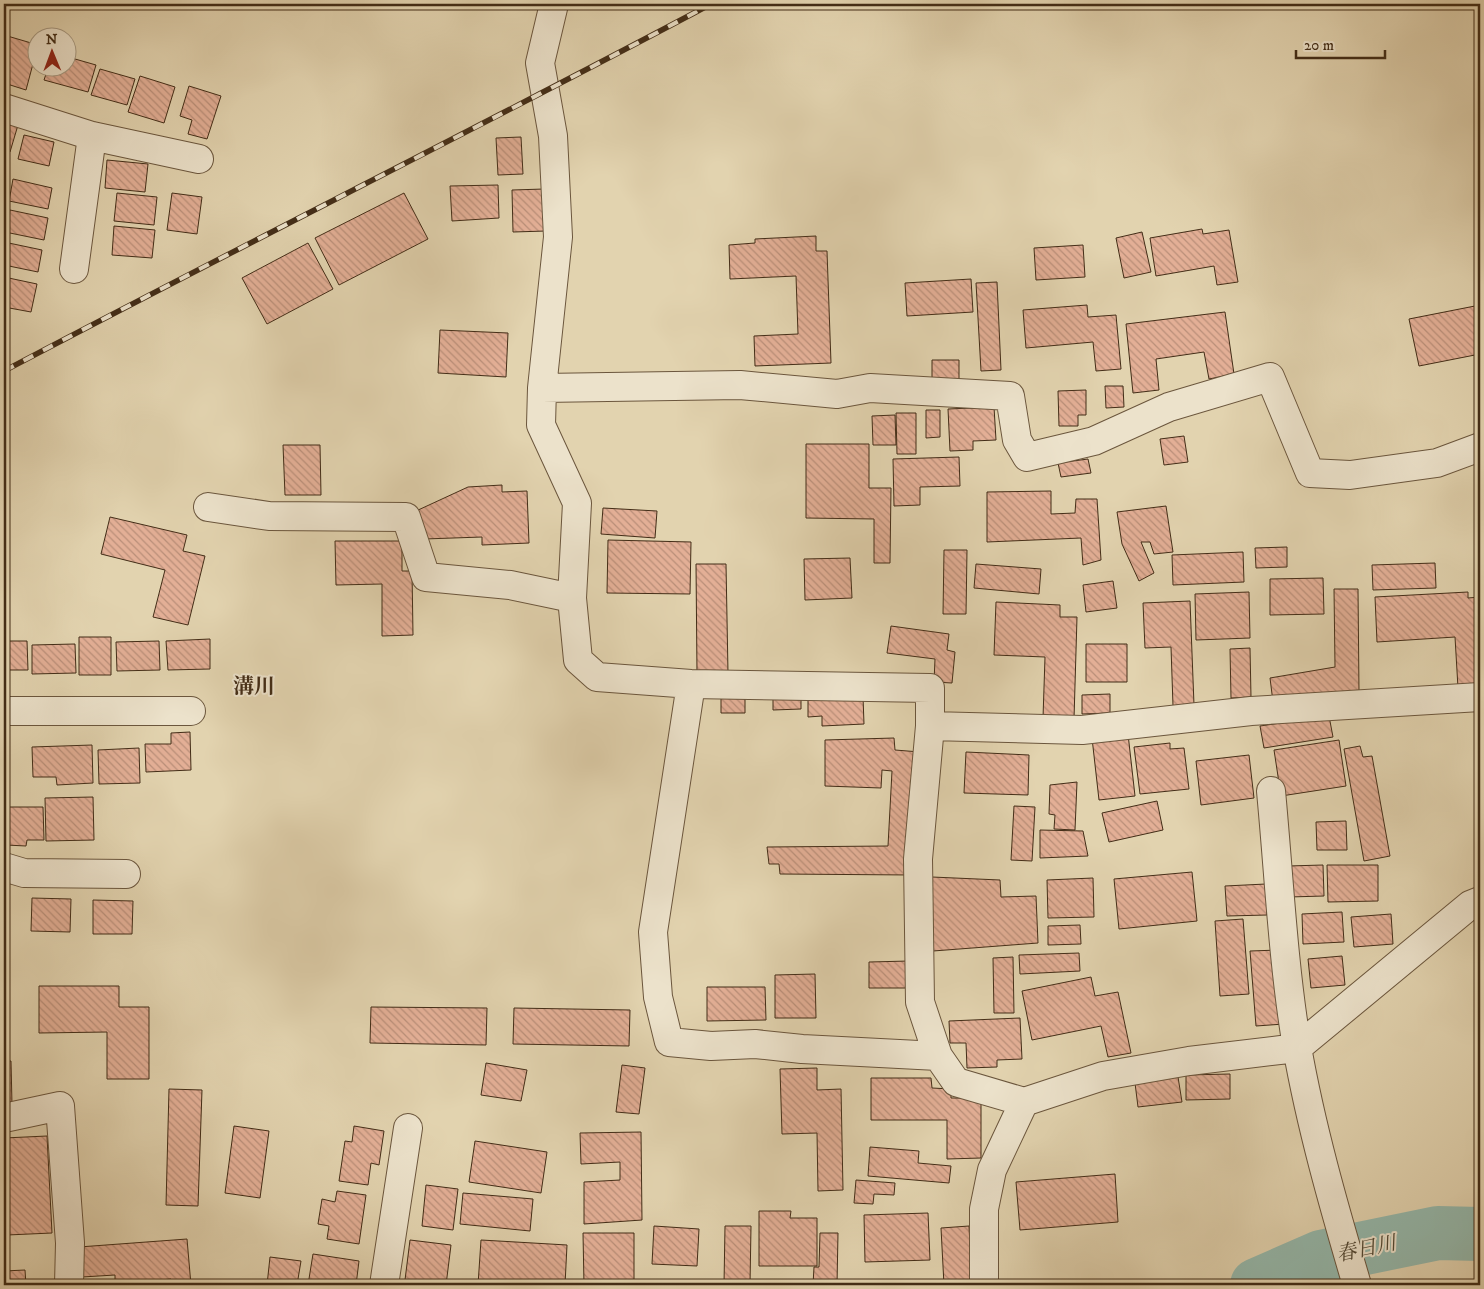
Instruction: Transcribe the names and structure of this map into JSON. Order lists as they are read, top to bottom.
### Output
{
  "districts": ["溝川"],
  "water": ["春日川"],
  "scale_bar": "20 m",
  "north": "top"
}
